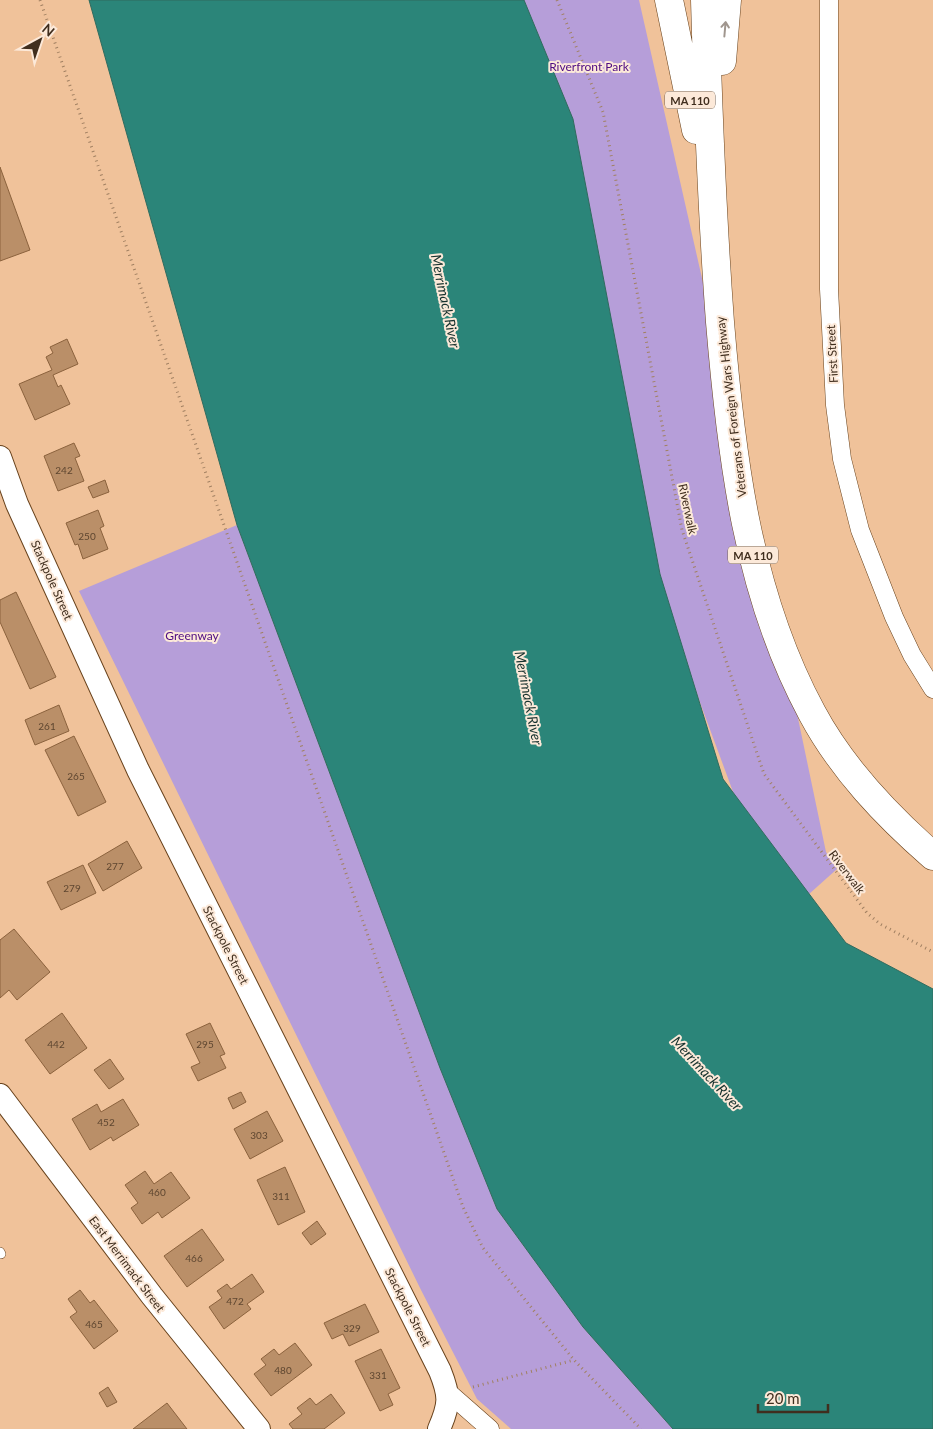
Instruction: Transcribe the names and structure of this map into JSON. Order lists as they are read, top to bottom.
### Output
{
  "streets": {
    "main road": ["MA 110", "Veterans of Foreign Wars Highway"],
    "street": ["First Street", "Stackpole Street", "East Merrimack Street"],
    "path": ["Riverwalk"]
  },
  "crossings": [
    ["MA 110", "Veterans of Foreign Wars Highway"]
  ],
  "water": ["Merrimack River"],
  "parks": ["Riverfront Park", "Greenway"],
  "house_numbers": [
    "242",
    "250",
    "261",
    "265",
    "277",
    "279",
    "442",
    "295",
    "452",
    "303",
    "460",
    "311",
    "466",
    "472",
    "465",
    "329",
    "480",
    "331"
  ],
  "scale_bar": "20 m",
  "north": "top right"
}
